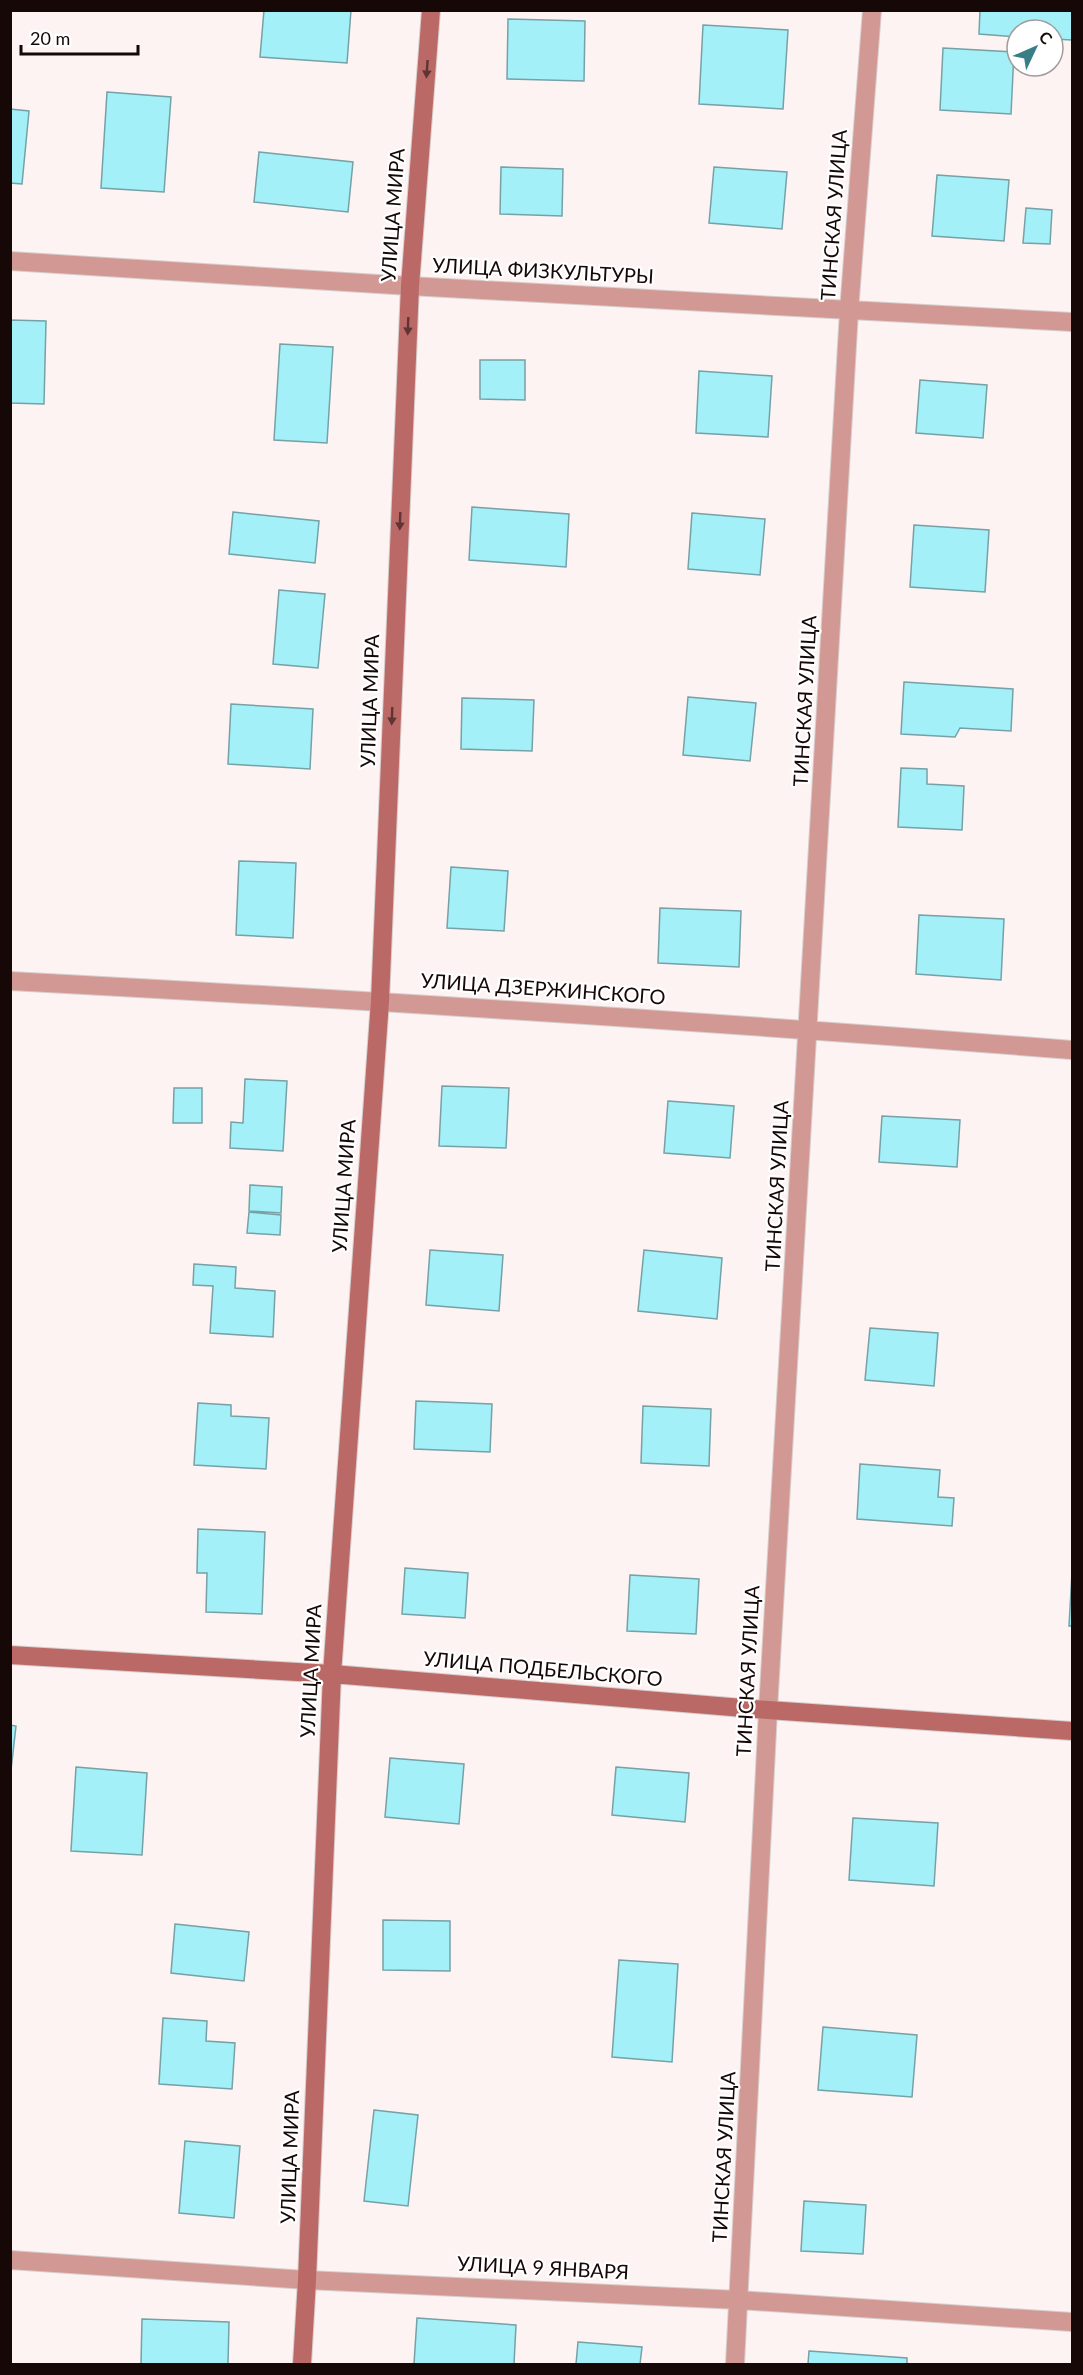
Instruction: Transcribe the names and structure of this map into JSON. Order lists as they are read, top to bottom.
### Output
{
  "streets": {
    "main road": ["УЛИЦА МИРА", "УЛИЦА ПОДБЕЛЬСКОГО"],
    "street": [
      "ТИНСКАЯ УЛИЦА",
      "УЛИЦА ФИЗКУЛЬТУРЫ",
      "УЛИЦА ДЗЕРЖИНСКОГО",
      "УЛИЦА 9 ЯНВАРЯ"
    ]
  },
  "crossings": [
    ["УЛИЦА МИРА", "УЛИЦА ФИЗКУЛЬТУРЫ"],
    ["УЛИЦА МИРА", "УЛИЦА ДЗЕРЖИНСКОГО"],
    ["УЛИЦА МИРА", "УЛИЦА ПОДБЕЛЬСКОГО"],
    ["УЛИЦА МИРА", "УЛИЦА 9 ЯНВАРЯ"],
    ["ТИНСКАЯ УЛИЦА", "УЛИЦА ФИЗКУЛЬТУРЫ"],
    ["ТИНСКАЯ УЛИЦА", "УЛИЦА ДЗЕРЖИНСКОГО"],
    ["ТИНСКАЯ УЛИЦА", "УЛИЦА ПОДБЕЛЬСКОГО"],
    ["ТИНСКАЯ УЛИЦА", "УЛИЦА 9 ЯНВАРЯ"]
  ],
  "one_way": ["УЛИЦА МИРА"],
  "scale_bar": "20 m",
  "north": "top right"
}
